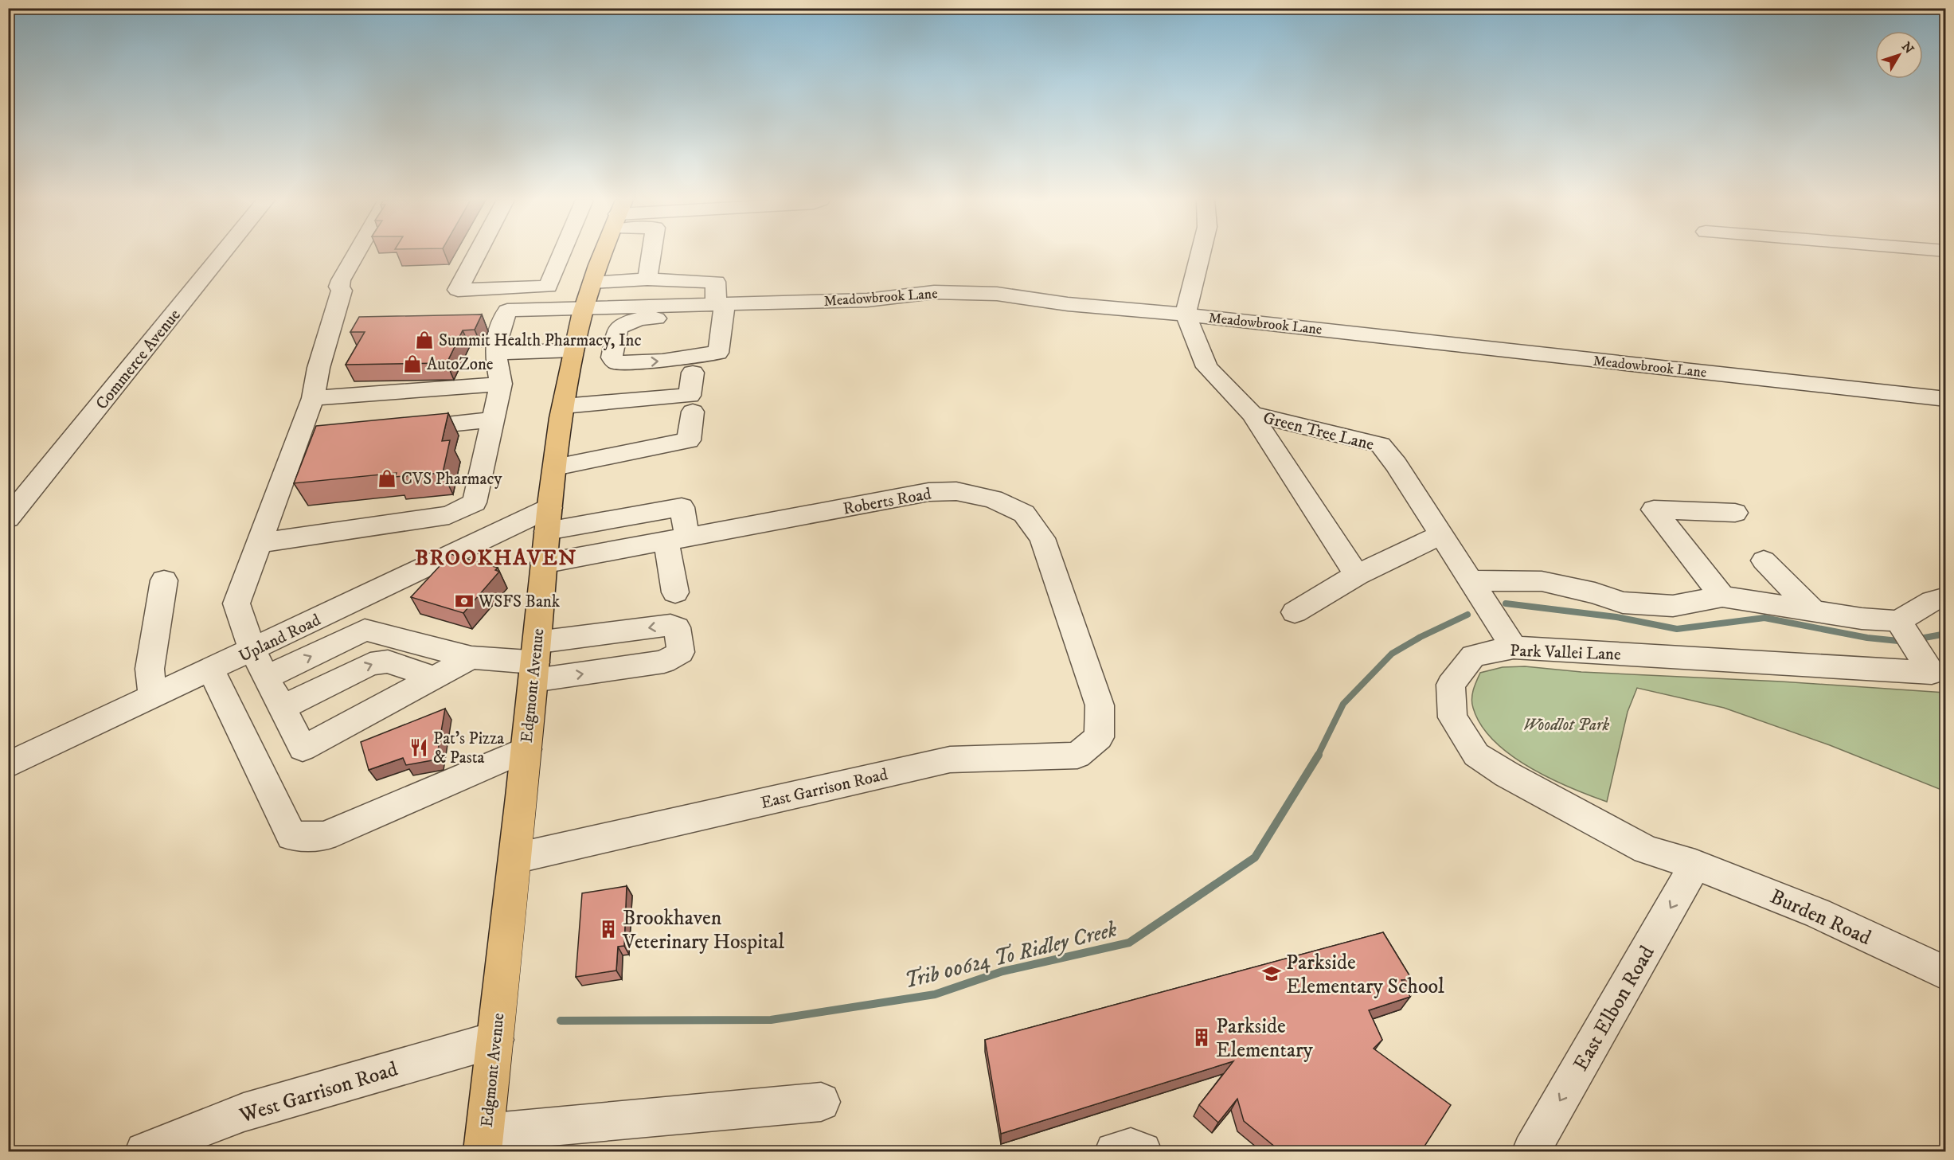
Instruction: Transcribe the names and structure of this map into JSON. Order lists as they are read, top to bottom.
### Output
{
  "streets": {
    "main road": ["Edgmont Avenue"],
    "street": [
      "Meadowbrook Lane",
      "Commerce Avenue",
      "Green Tree Lane",
      "Roberts Road",
      "Upland Road",
      "Park Vallei Lane",
      "East Garrison Road",
      "Burden Road",
      "East Elbon Road",
      "West Garrison Road"
    ]
  },
  "crossings": [
    ["Meadowbrook Lane", "Green Tree Lane"],
    ["Meadowbrook Lane", "Edgmont Avenue"],
    ["Green Tree Lane", "Park Vallei Lane"],
    ["Roberts Road", "Upland Road"],
    ["Roberts Road", "Edgmont Avenue"],
    ["Roberts Road", "East Garrison Road"],
    ["Upland Road", "Edgmont Avenue"],
    ["Park Vallei Lane", "Burden Road"],
    ["Park Vallei Lane", "East Elbon Road"],
    ["Edgmont Avenue", "East Garrison Road"],
    ["Edgmont Avenue", "West Garrison Road"],
    ["Burden Road", "East Elbon Road"]
  ],
  "one_way": ["East Elbon Road"],
  "districts": ["BROOKHAVEN"],
  "water": ["Trib 00624 To Ridley Creek"],
  "parks": ["Woodlot Park"],
  "places": {
    "shop": ["Summit Health Pharmacy, Inc", "AutoZone", "CVS Pharmacy"],
    "bank": ["WSFS Bank"],
    "restaurant": ["Pat's Pizza & Pasta"],
    "building": ["Brookhaven Veterinary Hospital", "Parkside Elementary"],
    "school or university": ["Parkside Elementary School"]
  },
  "north": "top right"
}
